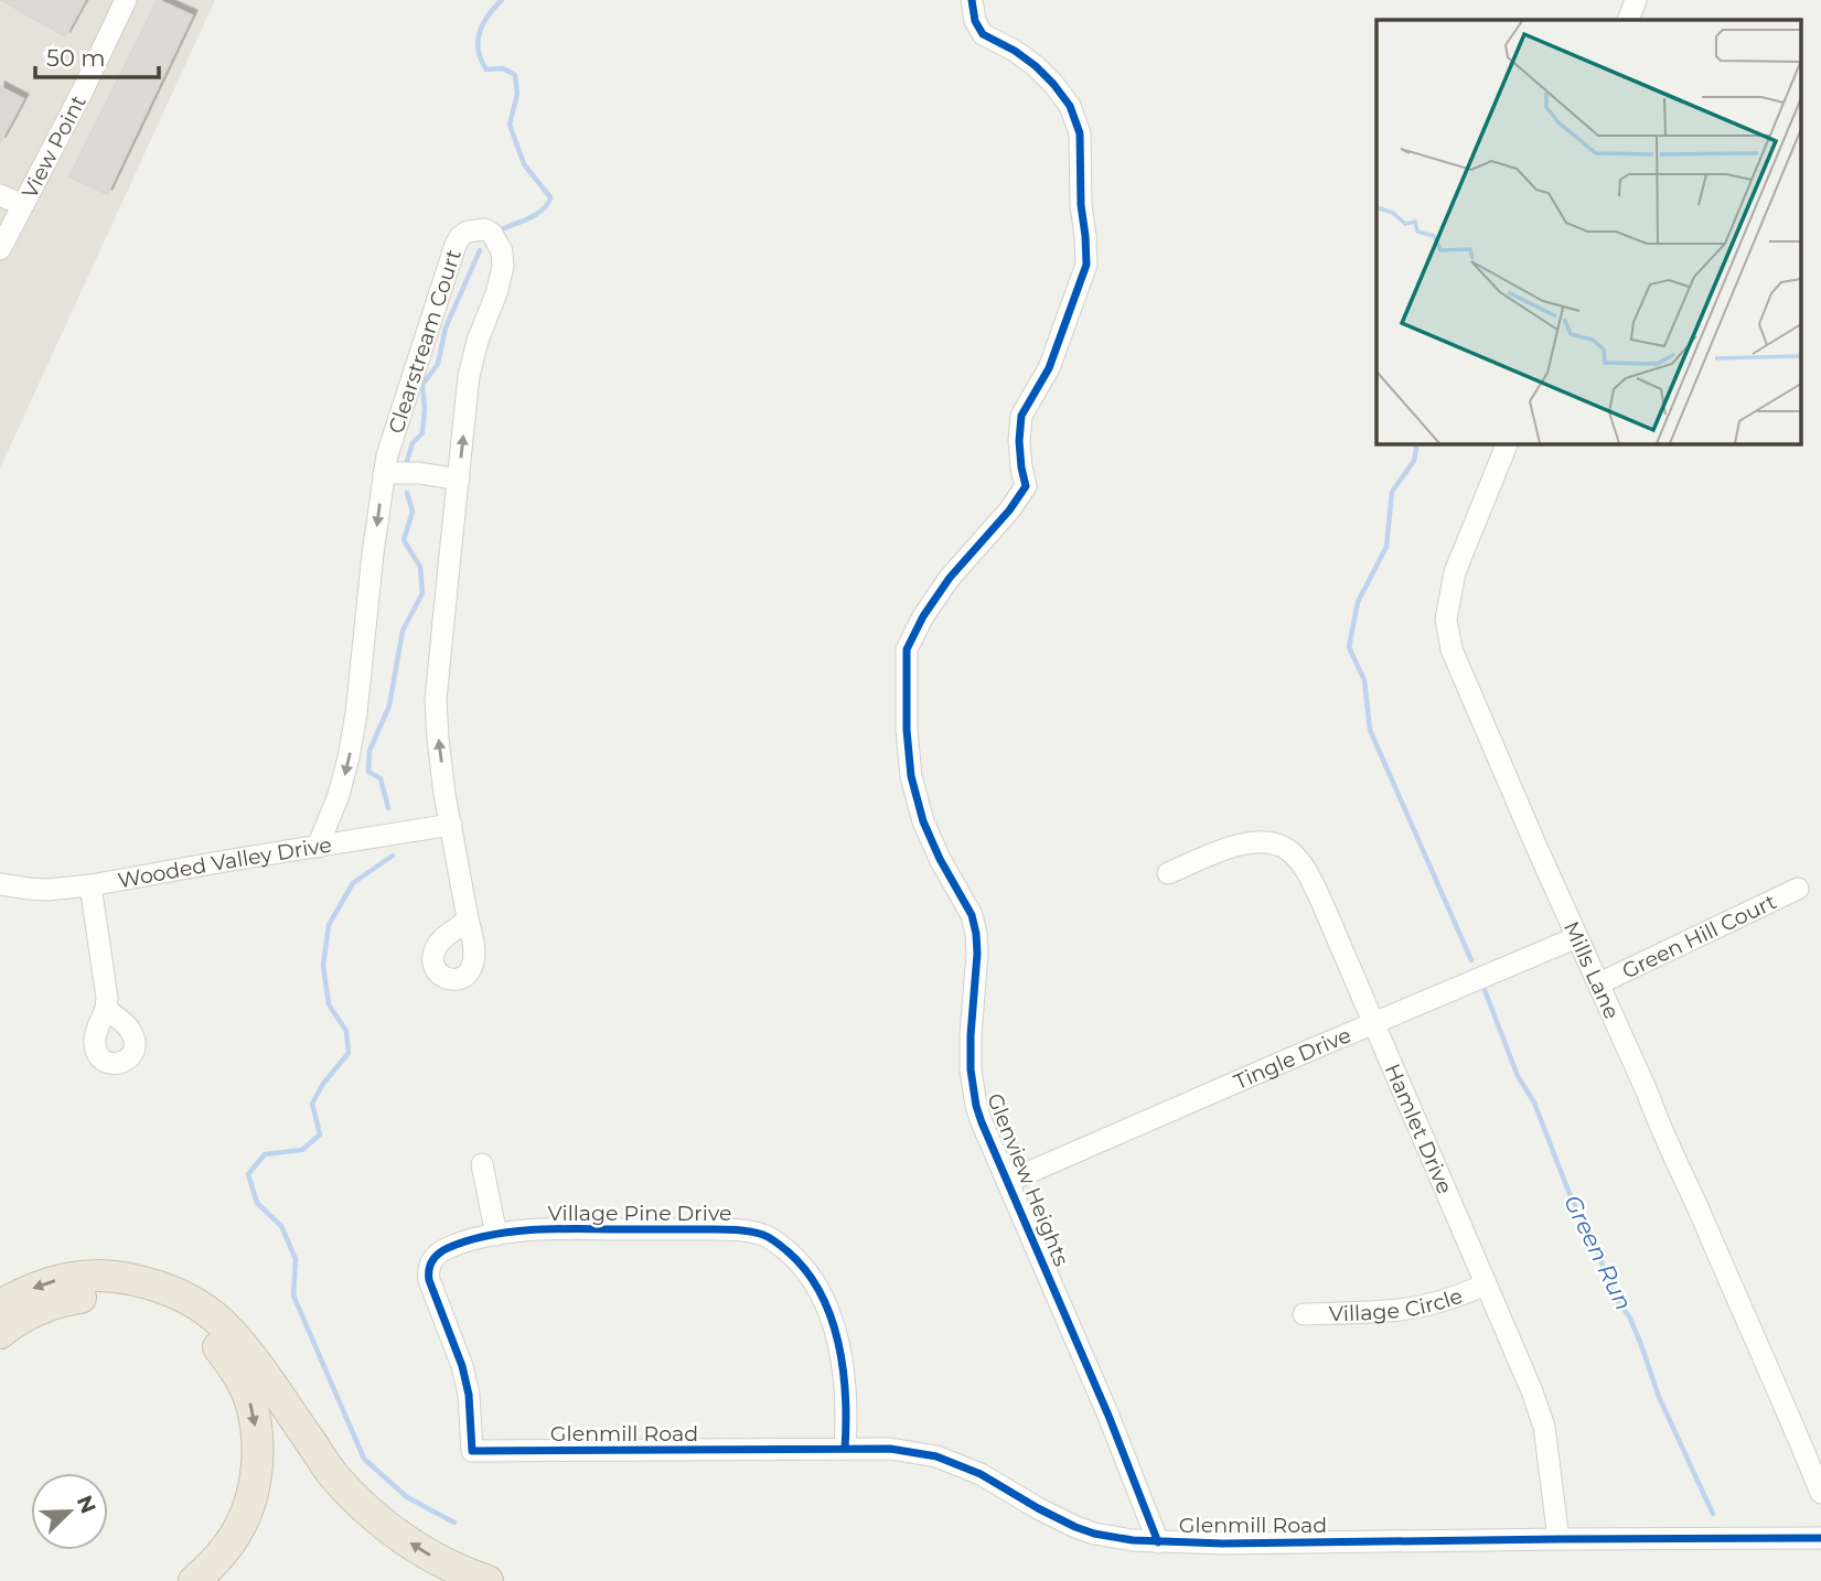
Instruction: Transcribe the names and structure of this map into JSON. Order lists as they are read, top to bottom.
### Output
{
  "streets": {
    "street": [
      "View Point",
      "Clearstream Court",
      "Wooded Valley Drive",
      "Green Hill Court",
      "Mills Lane",
      "Tingle Drive",
      "Hamlet Drive",
      "Glenview Heights",
      "Village Pine Drive",
      "Village Circle",
      "Glenmill Road"
    ]
  },
  "crossings": [
    ["Clearstream Court", "Wooded Valley Drive"],
    ["Green Hill Court", "Mills Lane"],
    ["Mills Lane", "Tingle Drive"],
    ["Tingle Drive", "Hamlet Drive"],
    ["Tingle Drive", "Glenview Heights"],
    ["Hamlet Drive", "Village Circle"],
    ["Hamlet Drive", "Glenmill Road"],
    ["Glenview Heights", "Glenmill Road"],
    ["Village Pine Drive", "Glenmill Road"]
  ],
  "water": ["Green Run"],
  "scale_bar": "50 m",
  "north": "top right"
}
